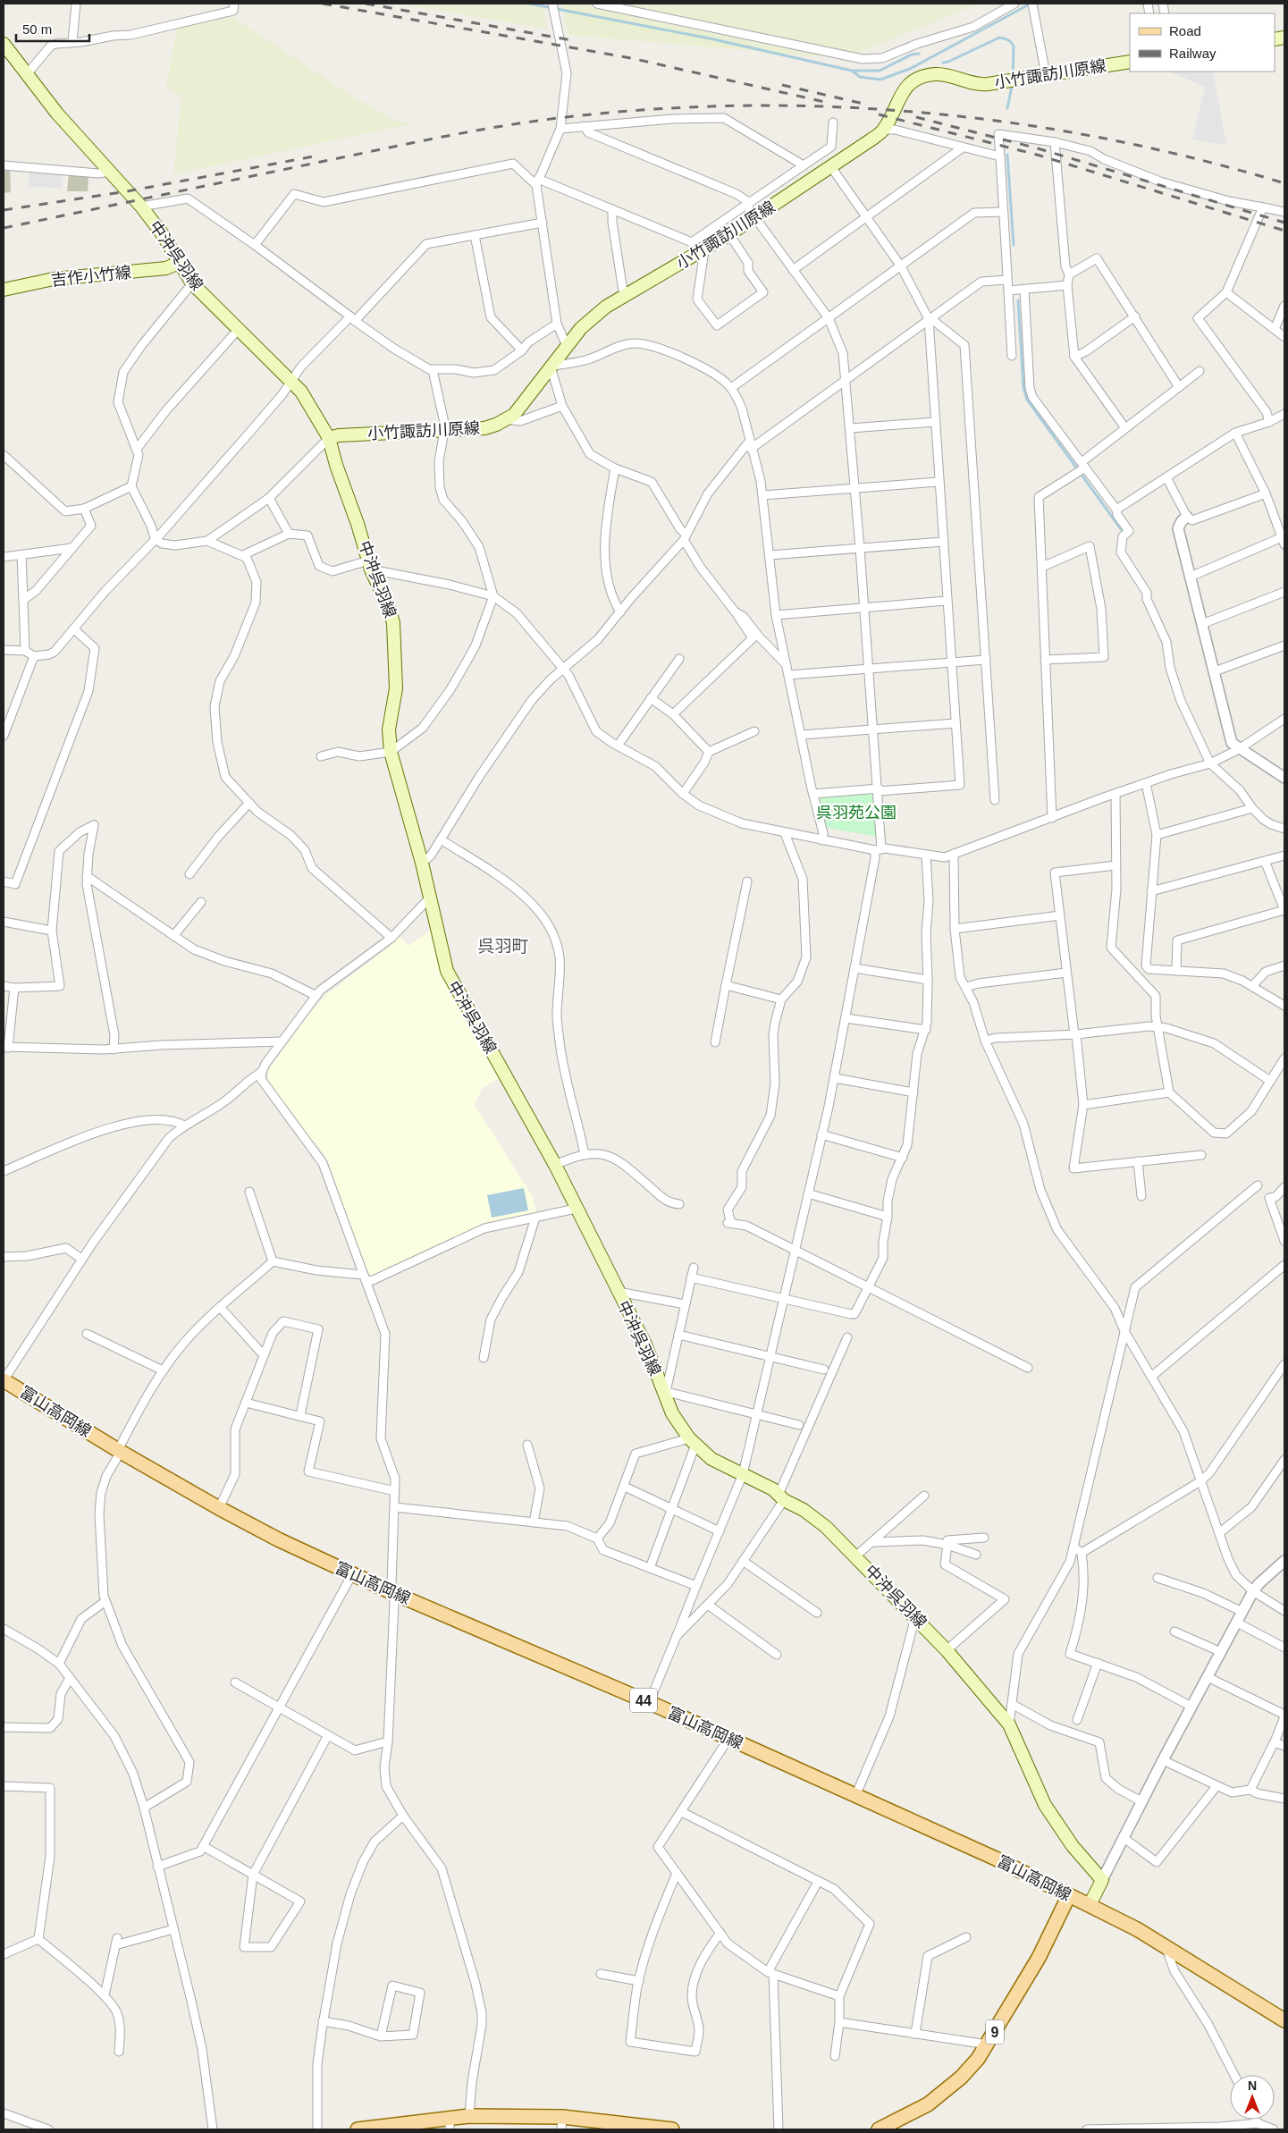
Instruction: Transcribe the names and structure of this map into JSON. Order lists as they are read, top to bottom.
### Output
{
  "streets": {
    "main road": [
      "小竹諏訪川原線",
      "中沖呉羽線",
      "吉作小竹線",
      "富山高岡線",
      "44",
      "9"
    ]
  },
  "crossings": [
    ["小竹諏訪川原線", "中沖呉羽線"],
    ["中沖呉羽線", "吉作小竹線"],
    ["富山高岡線", "9"]
  ],
  "districts": ["呉羽町"],
  "parks": ["呉羽苑公園"],
  "legend": ["Road", "Railway"],
  "scale_bar": "50 m",
  "north": "top"
}
